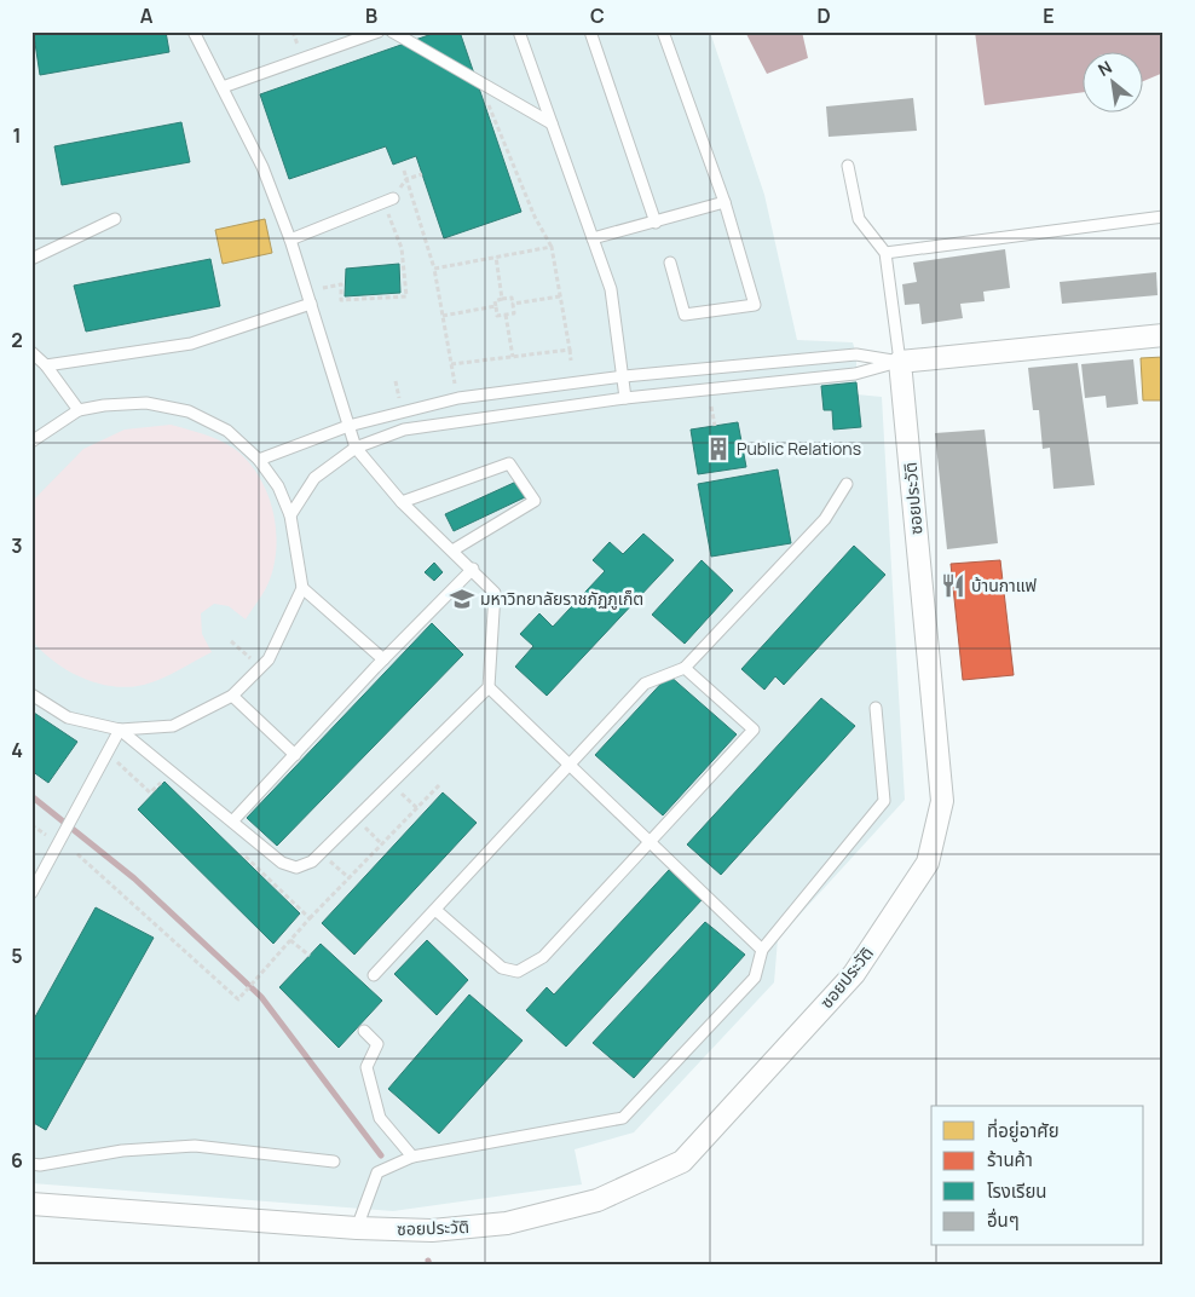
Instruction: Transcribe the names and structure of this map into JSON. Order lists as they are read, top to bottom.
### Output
{
  "streets": {
    "street": ["ซอยประวัติ"]
  },
  "places": {
    "building": ["Public Relations"],
    "restaurant": ["บ้านกาแฟ"],
    "school or university": ["มหาวิทยาลัยราชภัฏภูเก็ต"]
  },
  "legend": [
    "ที่อยู่อาศัย",
    "ร้านค้า",
    "โรงเรียน",
    "อื่นๆ"
  ],
  "north": "top left",
  "grid": {
    "columns": [
      "A",
      "B",
      "C",
      "D",
      "E"
    ],
    "rows": [
      "1",
      "2",
      "3",
      "4",
      "5",
      "6"
    ]
  }
}
